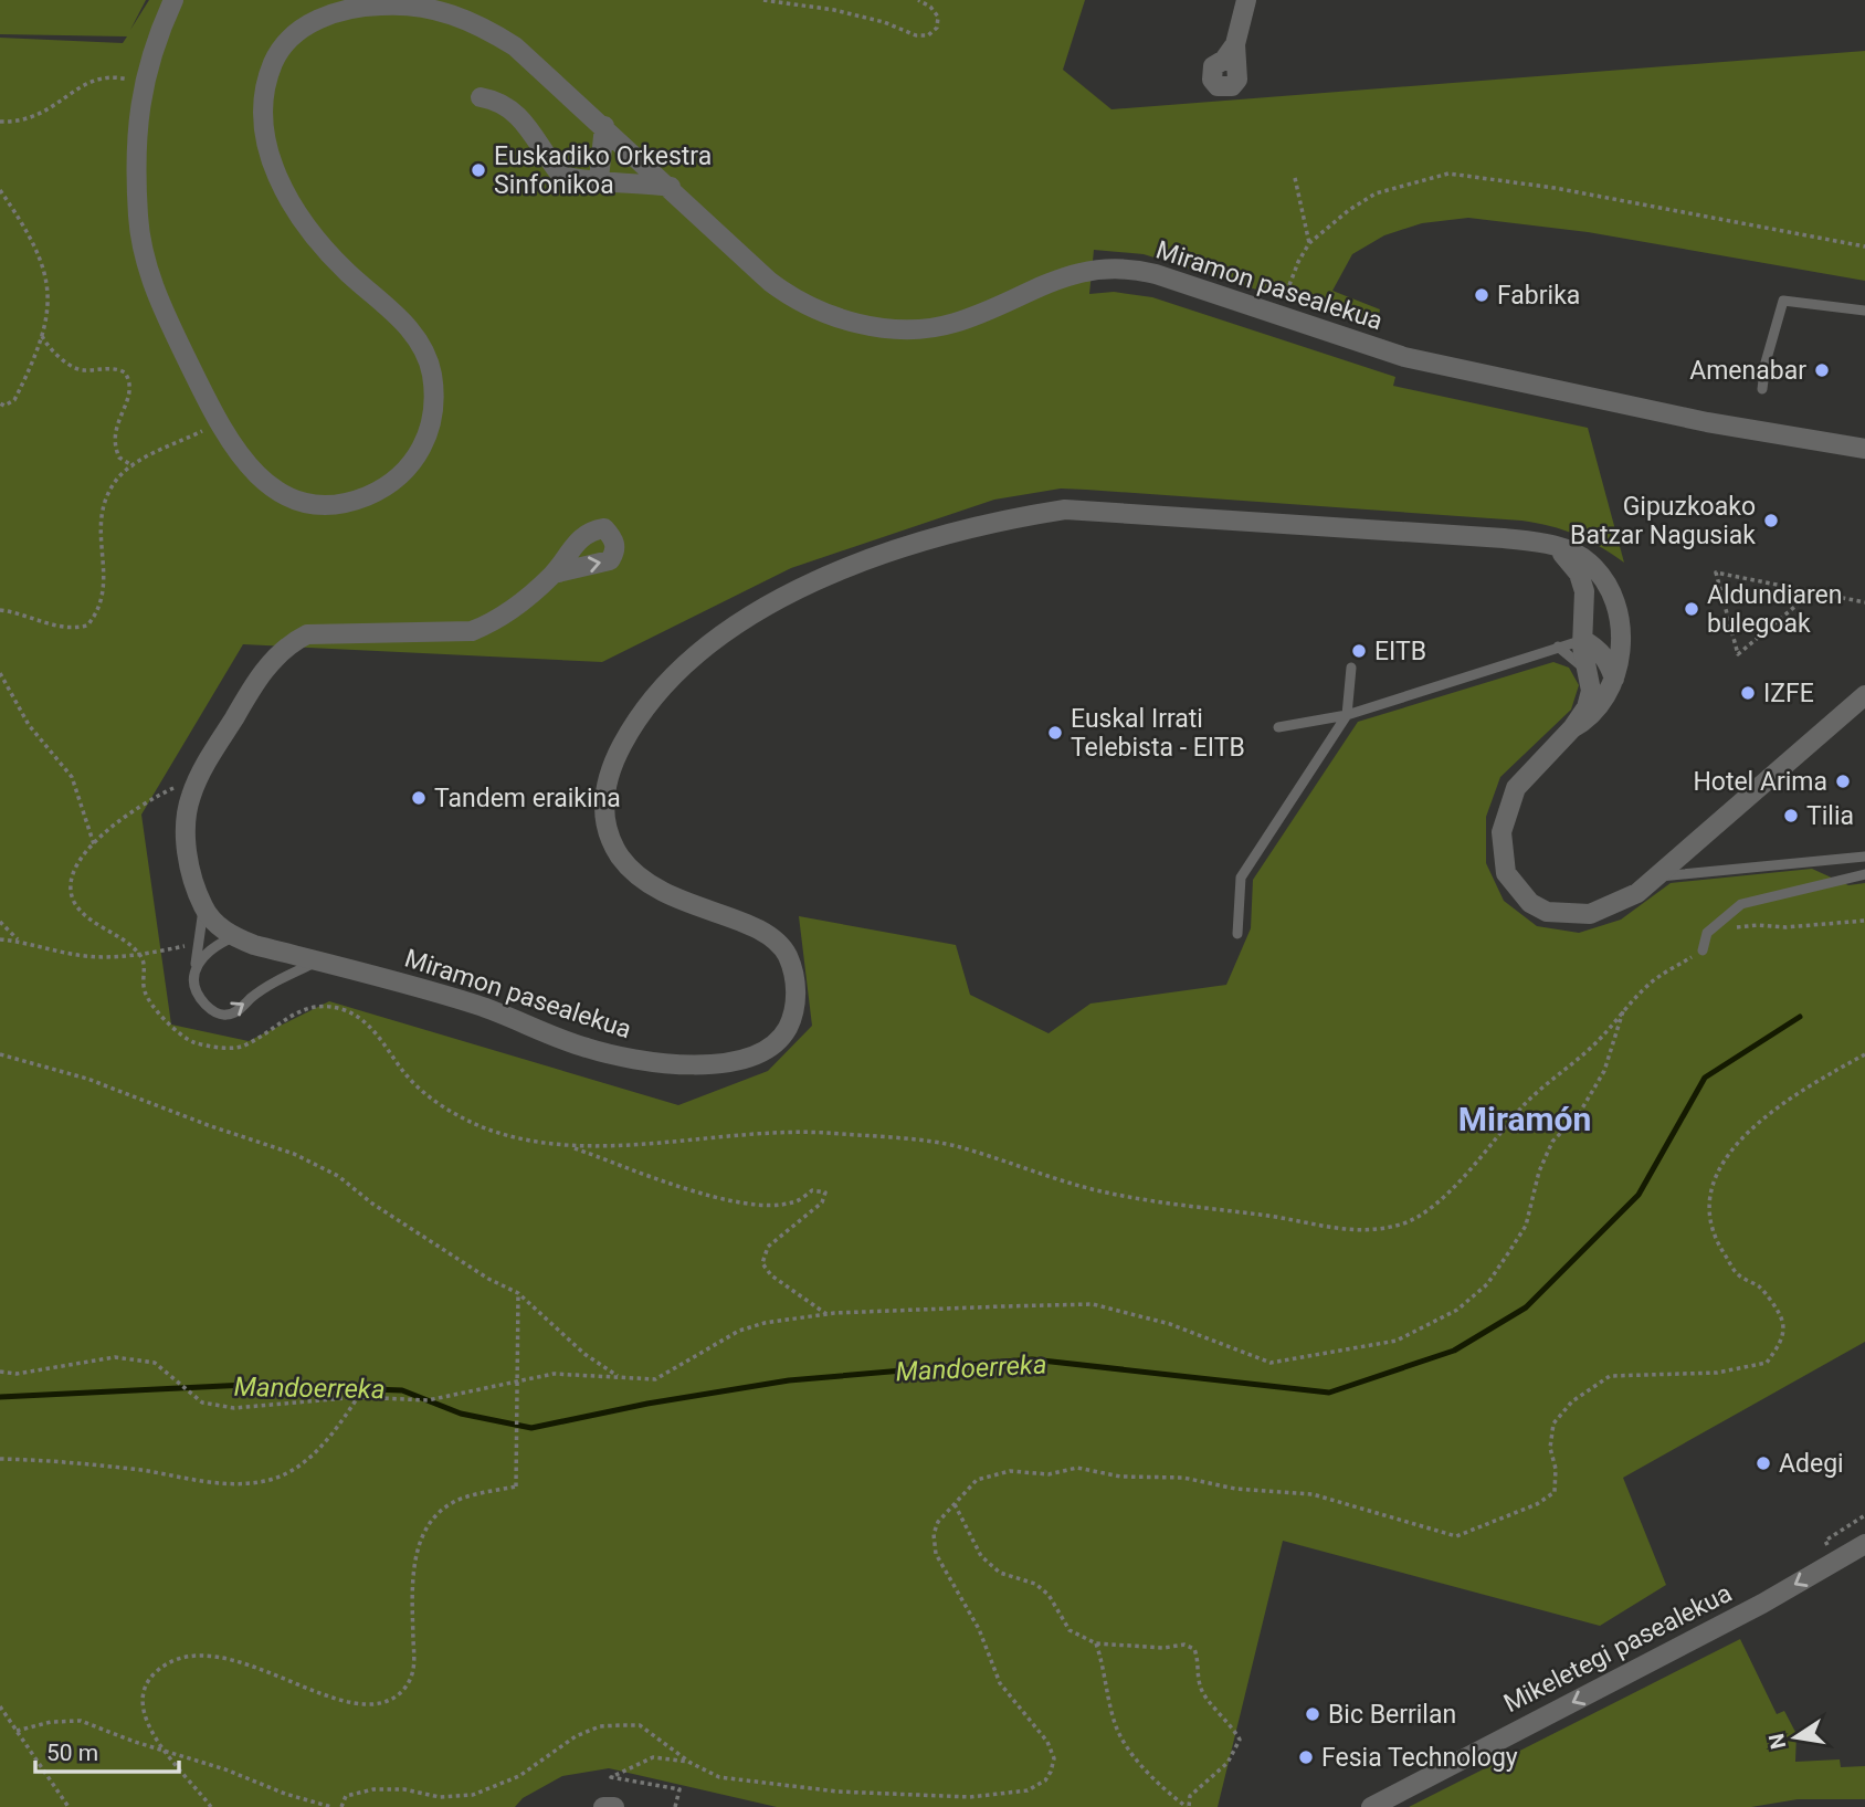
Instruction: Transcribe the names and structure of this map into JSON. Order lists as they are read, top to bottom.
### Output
{
  "streets": {
    "street": ["Miramon pasealekua", "Mikeletegi pasealekua"]
  },
  "one_way": ["Mikeletegi pasealekua"],
  "districts": ["Miramón"],
  "water": ["Mandoerreka"],
  "places": [
    "Euskadiko Orkestra Sinfonikoa",
    "Fabrika",
    "Amenabar",
    "Gipuzkoako Batzar Nagusiak",
    "Aldundiaren bulegoak",
    "EITB",
    "IZFE",
    "Euskal Irrati Telebista - EITB",
    "Hotel Arima",
    "Tandem eraikina",
    "Tilia",
    "Adegi",
    "Bic Berrilan",
    "Fesia Technology"
  ],
  "scale_bar": "50 m",
  "north": "left"
}
